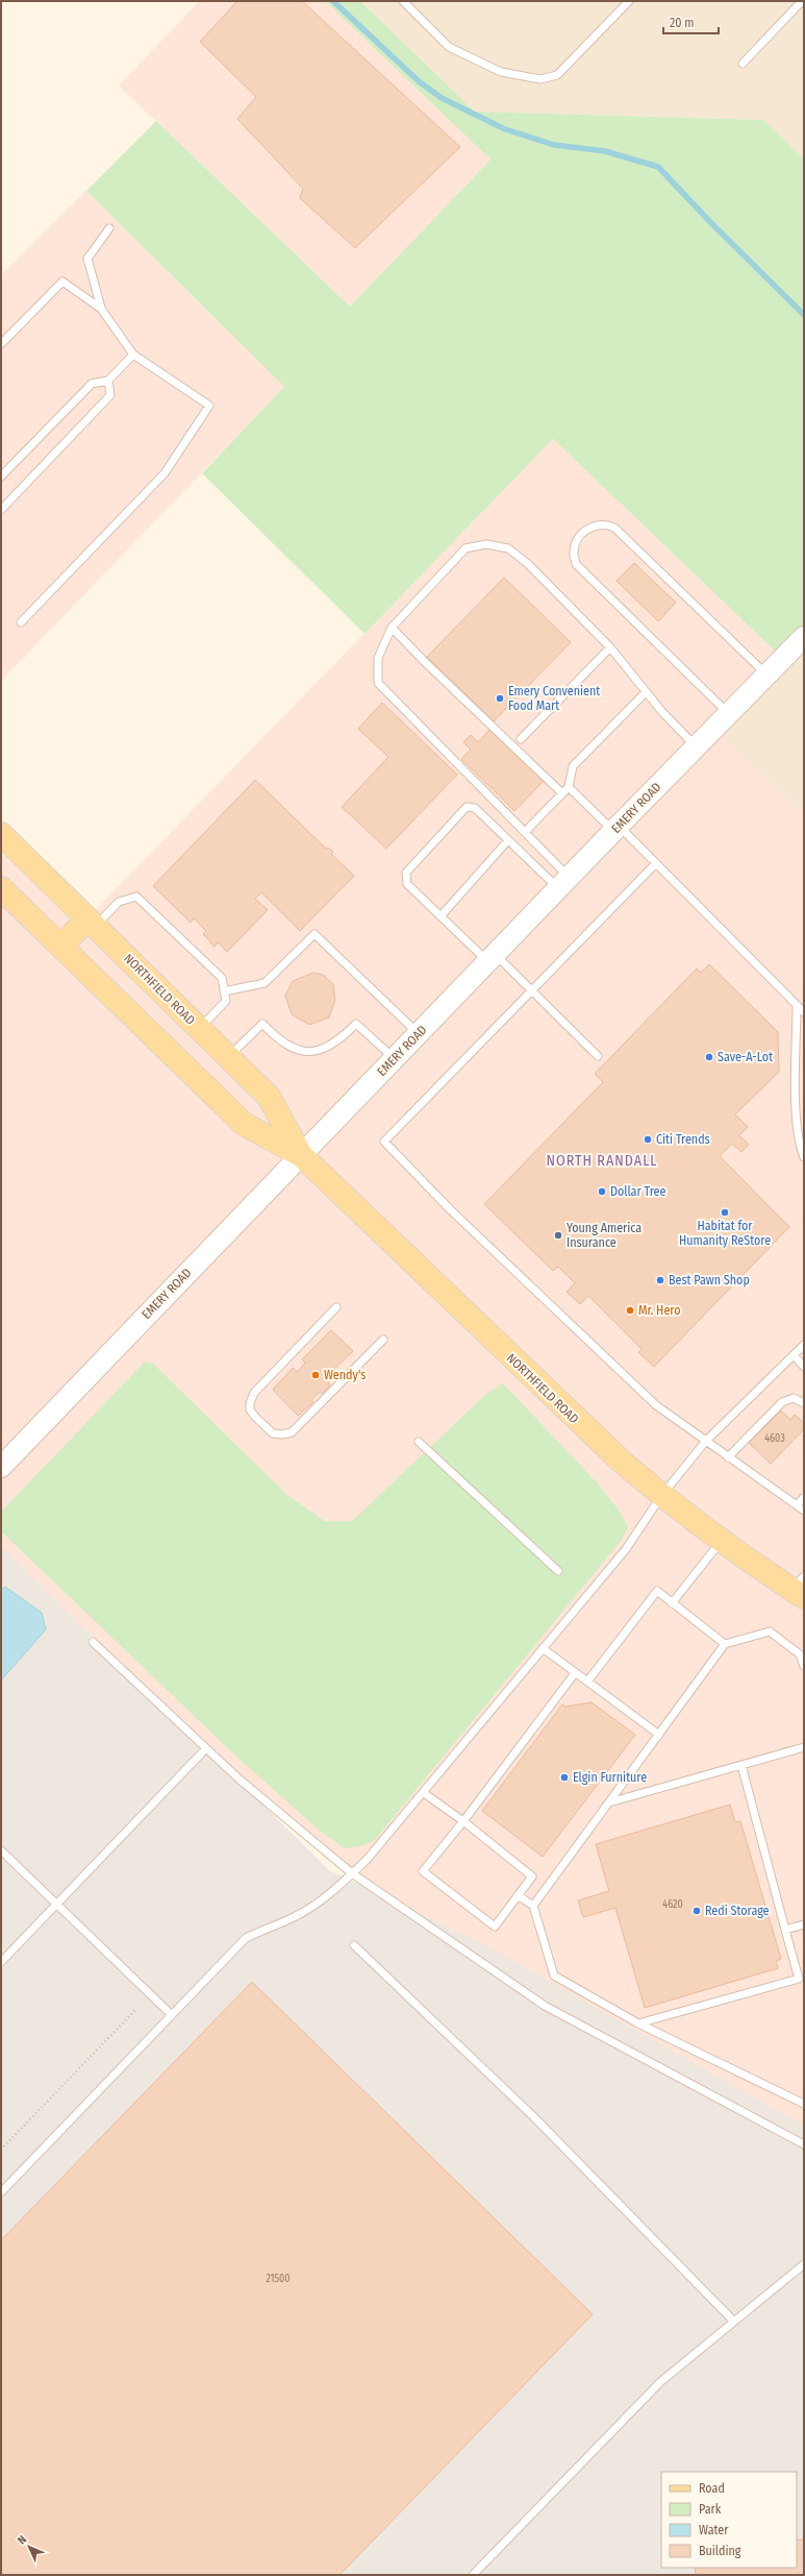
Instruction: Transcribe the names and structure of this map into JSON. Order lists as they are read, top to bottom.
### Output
{
  "streets": {
    "main road": ["EMERY ROAD", "NORTHFIELD ROAD"]
  },
  "crossings": [
    ["EMERY ROAD", "NORTHFIELD ROAD"]
  ],
  "districts": ["NORTH RANDALL"],
  "places": [
    "Emery Convenient Food Mart",
    "Save-A-Lot",
    "Citi Trends",
    "Dollar Tree",
    "Habitat for Humanity ReStore",
    "Young America Insurance",
    "Best Pawn Shop",
    "Mr. Hero",
    "Wendy's",
    "Elgin Furniture",
    "Redi Storage"
  ],
  "house_numbers": ["4603", "4620", "21500"],
  "legend": [
    "Road",
    "Park",
    "Water",
    "Building"
  ],
  "scale_bar": "20 m",
  "north": "top left"
}
